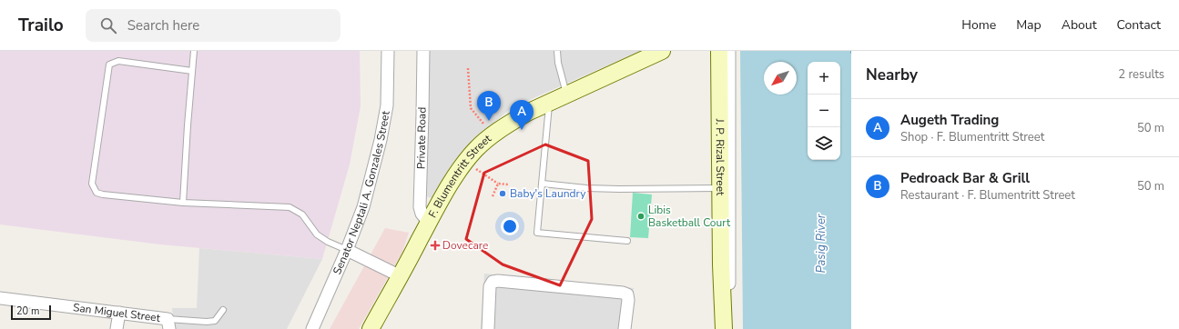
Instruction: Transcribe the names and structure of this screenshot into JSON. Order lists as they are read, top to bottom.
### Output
{
  "streets": {
    "street": [
      "Private Road",
      "J. P. Rizal Street",
      "F. Blumentritt Street",
      "Senator Neptali A. Gonzales Street",
      "San Miguel Street"
    ]
  },
  "crossings": [
    ["Private Road", "F. Blumentritt Street"]
  ],
  "water": ["Pasig River"],
  "places": {
    "other": ["Baby's Laundry", "Libis Basketball Court"],
    "health": ["Dovecare"]
  },
  "scale_bar": "20 m",
  "north": "bottom left",
  "page": {
    "header": "Trailo",
    "search": "Search here",
    "nav": [
      "Home",
      "Map",
      "About",
      "Contact"
    ],
    "heading": ["Nearby", "2 results"],
    "map_buttons": ["+", "−"],
    "pins": ["B", "A"],
    "list": [
      {
        "mark": "A",
        "name": "Augeth Trading",
        "note": "Shop · F. Blumentritt Street",
        "value": "50 m"
      },
      {
        "mark": "B",
        "name": "Pedroack Bar & Grill",
        "note": "Restaurant · F. Blumentritt Street",
        "value": "50 m"
      }
    ],
    "scale": "20 m"
  }
}
